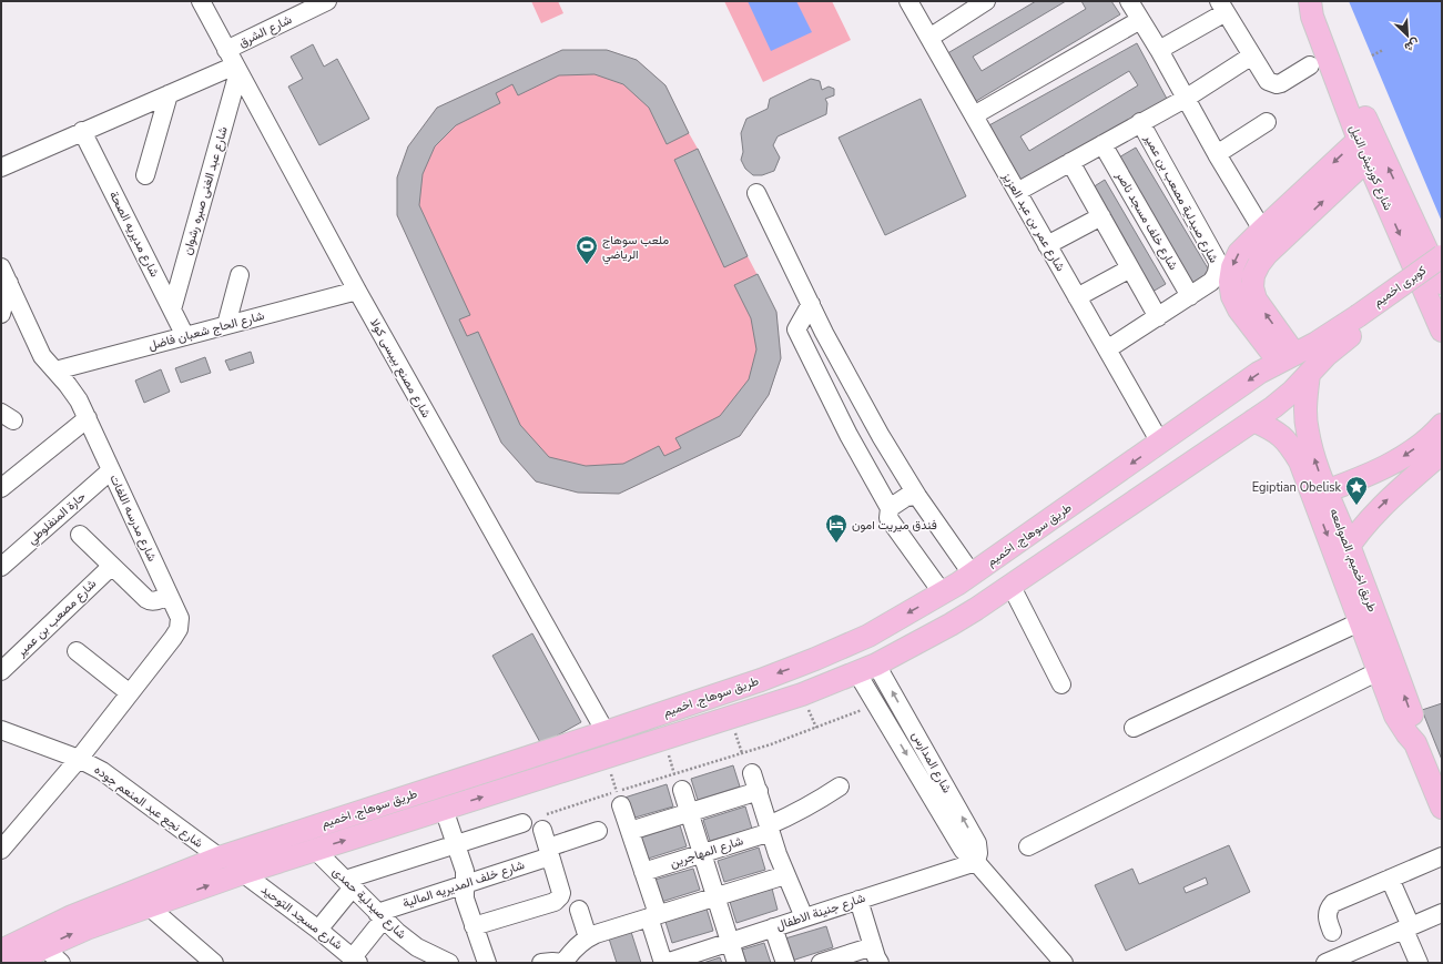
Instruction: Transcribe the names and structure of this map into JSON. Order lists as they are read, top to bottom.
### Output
{
  "streets": {
    "main road": [
      "شارع كورنيش النيل",
      "كوبرى اخميم",
      "طريق سوهاج, اخميم",
      "طريق اخميم, الصوامعه"
    ],
    "street": [
      "شارع الشرق",
      "شارع عبد الغنى صبره رشوان",
      "شارع صيدلية مصعب بن عمير",
      "شارع خلف مسجد ناصر",
      "شارع عمر بن عبد العزيز",
      "شارع مديريه الصحة",
      "شارع الحاج شعبان فاضل",
      "شارع مصنع بيبسى كولا",
      "حارة المنفلوطي",
      "شارع مدرسه اللغات",
      "شارع مصعب بن عمير",
      "شارع المدارس",
      "شارع نجع عبد المنعم جوده",
      "شارع المهاجرين",
      "شارع خلف المديريه المالية",
      "شارع صيدلية حمدى",
      "شارع جنينة الاطفال",
      "شارع مسجد التوحيد"
    ]
  },
  "crossings": [
    ["شارع الشرق", "شارع عبد الغنى صبره رشوان"],
    ["شارع الشرق", "شارع مديريه الصحة"],
    ["شارع الشرق", "شارع مصنع بيبسى كولا"],
    ["شارع عبد الغنى صبره رشوان", "شارع مديريه الصحة"],
    ["شارع عبد الغنى صبره رشوان", "شارع مصنع بيبسى كولا"],
    ["شارع صيدلية مصعب بن عمير", "شارع خلف مسجد ناصر"],
    ["شارع صيدلية مصعب بن عمير", "شارع عمر بن عبد العزيز"],
    ["شارع عمر بن عبد العزيز", "طريق سوهاج, اخميم"],
    ["شارع مديريه الصحة", "شارع الحاج شعبان فاضل"],
    ["كوبرى اخميم", "طريق سوهاج, اخميم"],
    ["شارع الحاج شعبان فاضل", "شارع مصنع بيبسى كولا"],
    ["شارع الحاج شعبان فاضل", "شارع مدرسه اللغات"],
    ["شارع مصنع بيبسى كولا", "طريق سوهاج, اخميم"],
    ["حارة المنفلوطي", "شارع مدرسه اللغات"],
    ["شارع مدرسه اللغات", "شارع نجع عبد المنعم جوده"],
    ["طريق سوهاج, اخميم", "طريق اخميم, الصوامعه"],
    ["طريق سوهاج, اخميم", "شارع المدارس"],
    ["طريق سوهاج, اخميم", "شارع نجع عبد المنعم جوده"],
    ["طريق سوهاج, اخميم", "شارع صيدلية حمدى"],
    ["طريق سوهاج, اخميم", "شارع مسجد التوحيد"],
    ["شارع المدارس", "شارع جنينة الاطفال"],
    ["شارع خلف المديريه المالية", "شارع صيدلية حمدى"]
  ],
  "places": {
    "sports": ["ملعب سوهاج الرياضي"],
    "place": ["Egiptian Obelisk"],
    "hotel": ["فندق ميريت امون"]
  },
  "north": "bottom right"
}
